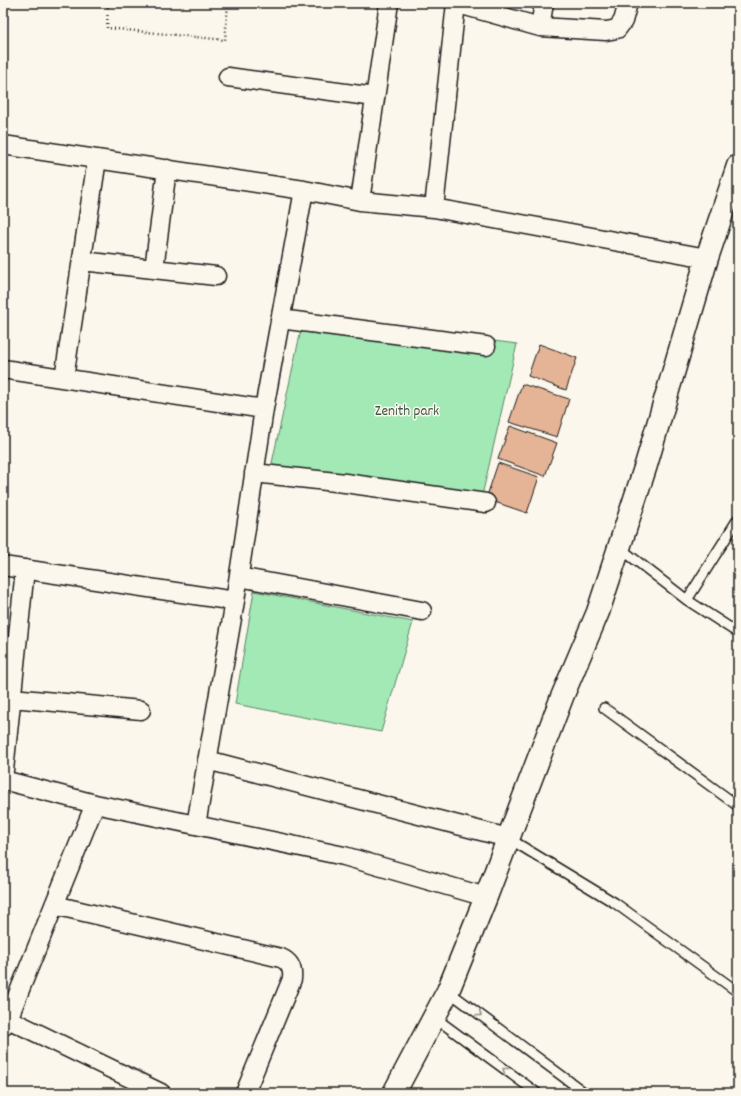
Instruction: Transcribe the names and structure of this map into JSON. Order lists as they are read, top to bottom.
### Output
{
  "parks": ["Zenith park"]
}
